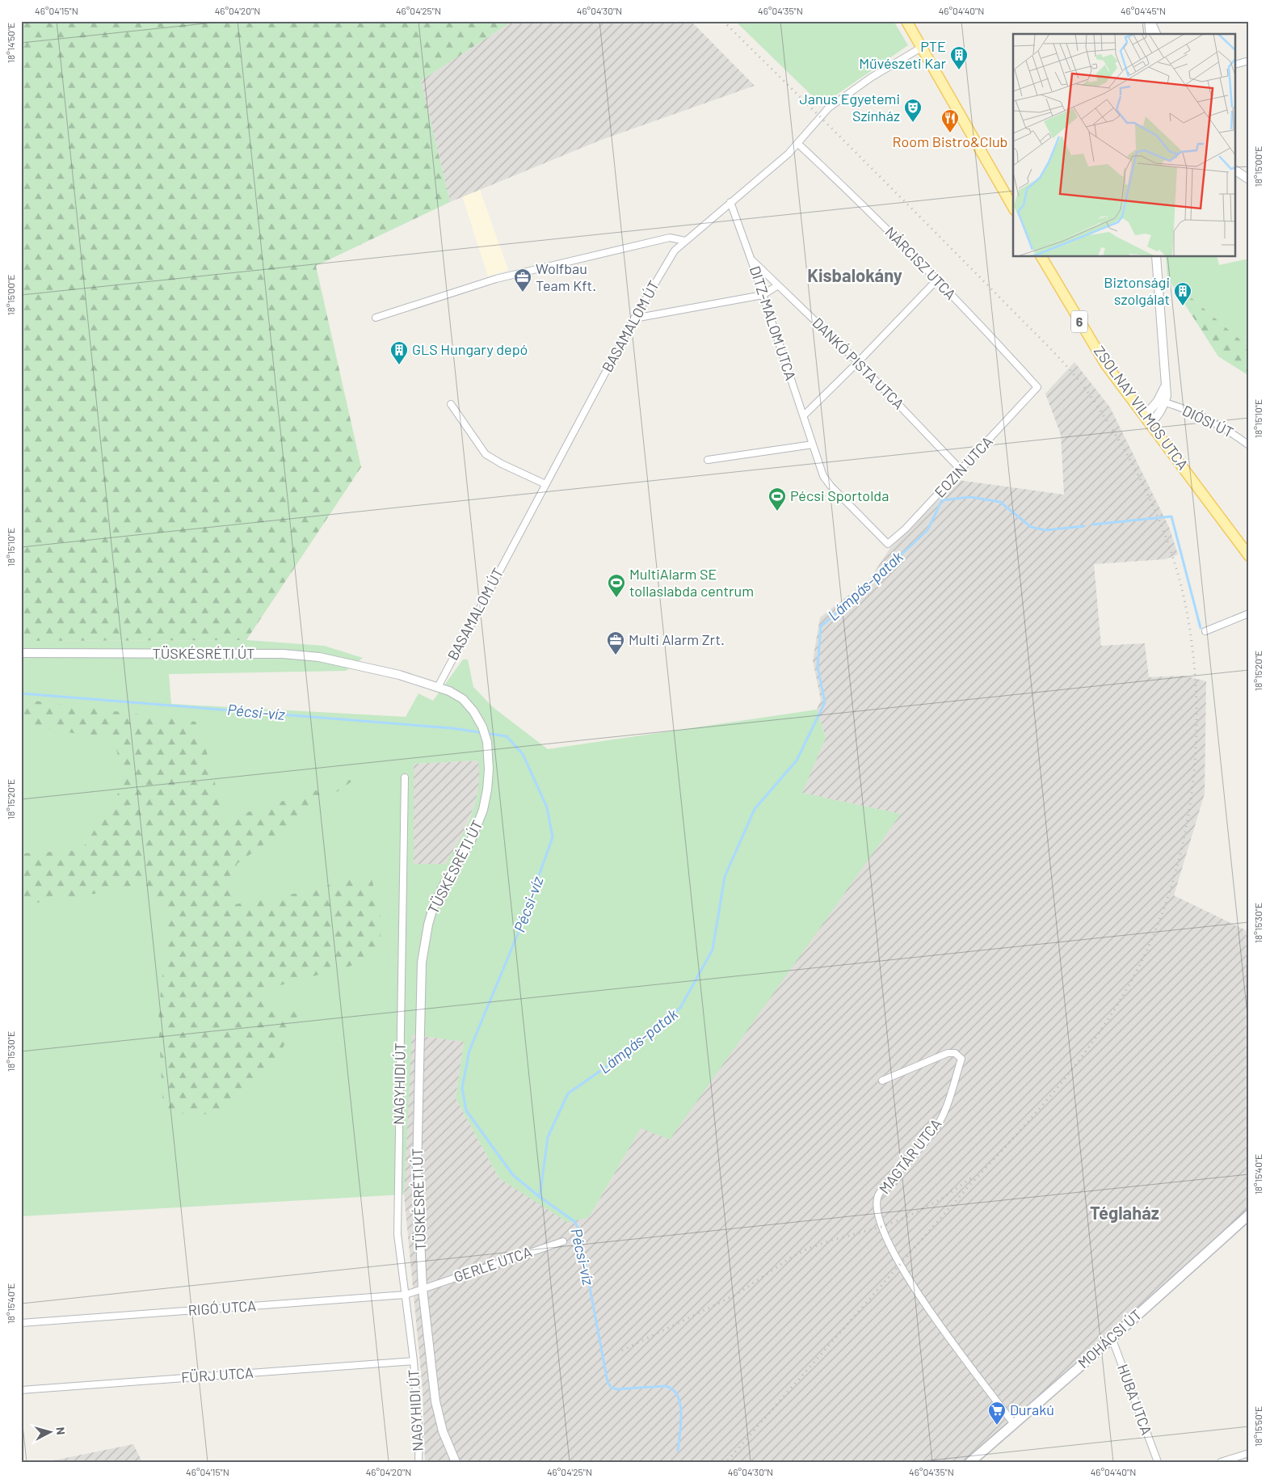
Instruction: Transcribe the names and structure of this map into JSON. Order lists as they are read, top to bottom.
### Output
{
  "streets": {
    "main road": ["6", "ZSOLNAY VILMOS UTCA", "MOHÁCSI ÚT"],
    "street": [
      "NÁRCISZ UTCA",
      "DITZ-MALOM UTCA",
      "BASAMALOM ÚT",
      "DANKÓ PISTA UTCA",
      "DIÓSI ÚT",
      "EOZIN UTCA",
      "TÜSKÉSRÉTI ÚT",
      "NAGYHIDI ÚT",
      "MAGTÁR UTCA",
      "GERLE UTCA",
      "RIGÓ UTCA",
      "FÜRJ UTCA",
      "HUBA UTCA"
    ]
  },
  "crossings": [
    ["NÁRCISZ UTCA", "BASAMALOM ÚT"],
    ["NÁRCISZ UTCA", "EOZIN UTCA"],
    ["DITZ-MALOM UTCA", "BASAMALOM ÚT"],
    ["DITZ-MALOM UTCA", "DANKÓ PISTA UTCA"],
    ["DITZ-MALOM UTCA", "EOZIN UTCA"],
    ["BASAMALOM ÚT", "TÜSKÉSRÉTI ÚT"],
    ["DANKÓ PISTA UTCA", "EOZIN UTCA"],
    ["TÜSKÉSRÉTI ÚT", "GERLE UTCA"],
    ["TÜSKÉSRÉTI ÚT", "RIGÓ UTCA"],
    ["NAGYHIDI ÚT", "RIGÓ UTCA"],
    ["NAGYHIDI ÚT", "FÜRJ UTCA"],
    ["MAGTÁR UTCA", "MOHÁCSI ÚT"],
    ["GERLE UTCA", "RIGÓ UTCA"],
    ["MOHÁCSI ÚT", "HUBA UTCA"]
  ],
  "districts": ["Kisbalokány", "Téglaház"],
  "water": ["Lámpás-patak", "Pécsi-víz"],
  "places": {
    "building": ["PTE Művészeti Kar", "Biztonsági szolgálat", "GLS Hungary depó"],
    "theatre": ["Janus Egyetemi Színház"],
    "restaurant": ["Room Bistro&Club"],
    "office": ["Wolfbau Team Kft.", "Multi Alarm Zrt."],
    "sports": ["Pécsi Sportolda", "MultiAlarm SE tollaslabda centrum"],
    "supermarket": ["Durakú"]
  },
  "north": "right",
  "coordinates": [
    "46°04'15\"N",
    "46°04'20\"N",
    "46°04'25\"N",
    "46°04'30\"N",
    "46°04'35\"N",
    "46°04'40\"N",
    "46°04'45\"N",
    "18°14'50\"E",
    "18°15'00\"E",
    "18°15'10\"E",
    "18°15'20\"E",
    "18°15'30\"E",
    "18°15'40\"E",
    "18°15'50\"E"
  ]
}
